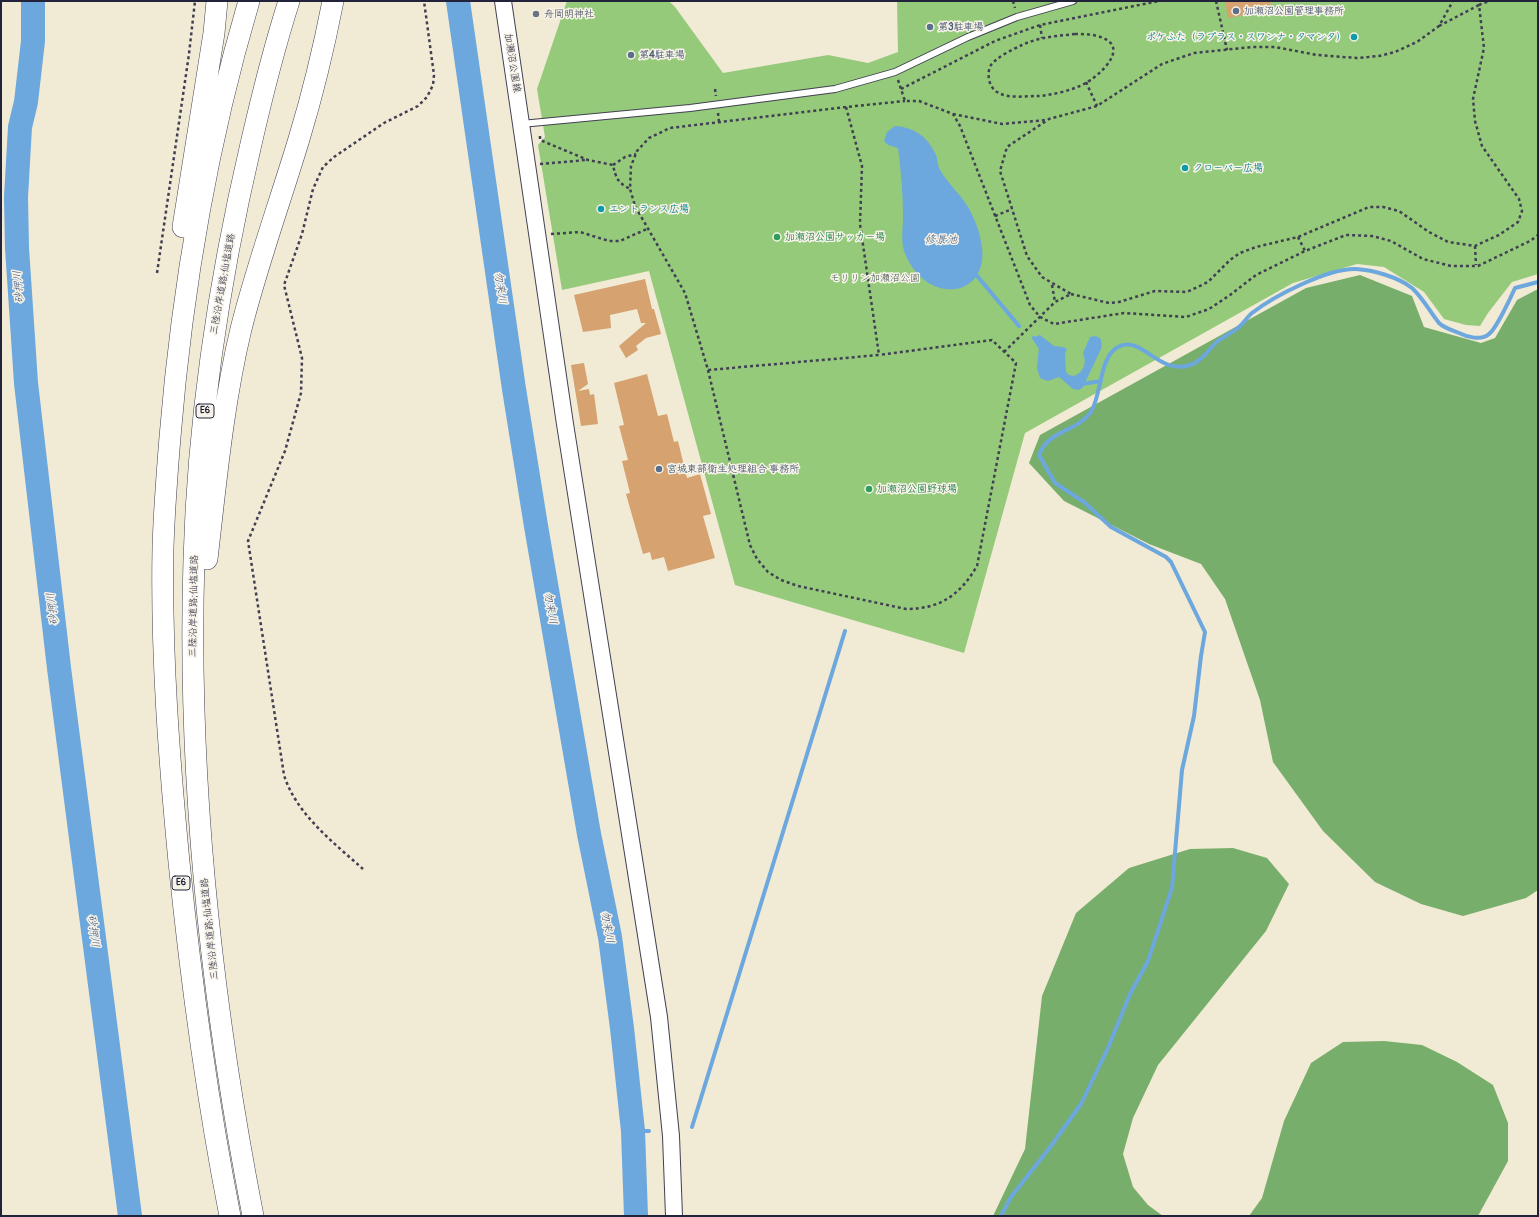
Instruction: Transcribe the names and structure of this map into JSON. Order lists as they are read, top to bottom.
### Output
{
  "streets": {
    "highway": ["三陸沿岸道路;仙塩道路", "E6"],
    "street": ["加瀬沼公園線"]
  },
  "water": ["修景池", "砂押川", "勿来川"],
  "parks": ["モリリン加瀬沼公園"],
  "places": [
    "加瀬沼公園管理事務所",
    "舟岡明神社",
    "第3駐車場",
    "ポケふた（ラプラス・スワンナ・タマンタ）",
    "第4駐車場",
    "クローバー広場",
    "エントランス広場",
    "加瀬沼公園サッカー場",
    "宮城東部衛生処理組合 事務所",
    "加瀬沼公園野球場"
  ]
}
